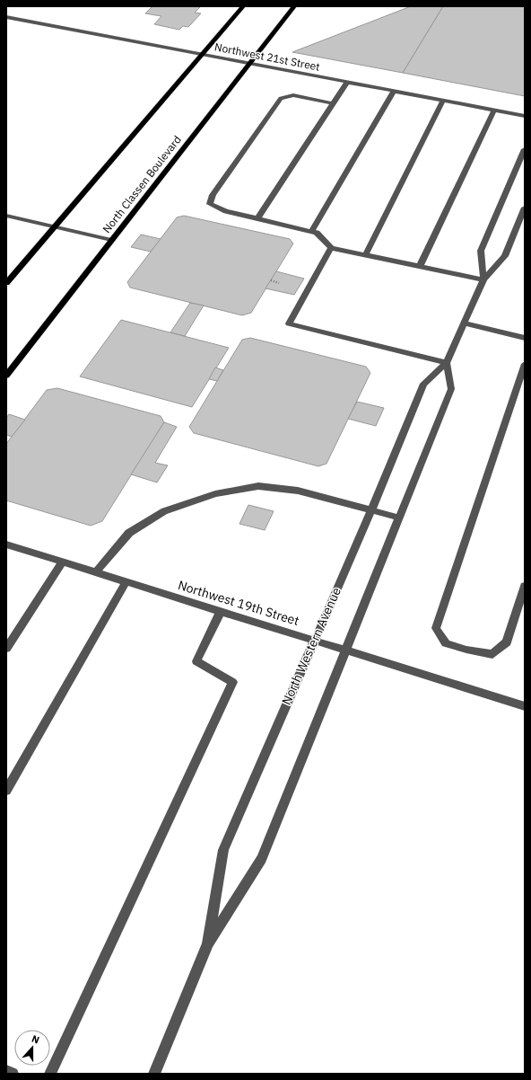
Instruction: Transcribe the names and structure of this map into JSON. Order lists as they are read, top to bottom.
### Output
{
  "streets": {
    "main road": ["North Classen Boulevard"],
    "street": ["Northwest 21st Street", "Northwest 19th Street", "North Western Avenue"]
  },
  "crossings": [
    ["Northwest 21st Street", "North Classen Boulevard"],
    ["Northwest 19th Street", "North Western Avenue"]
  ],
  "north": "top"
}
